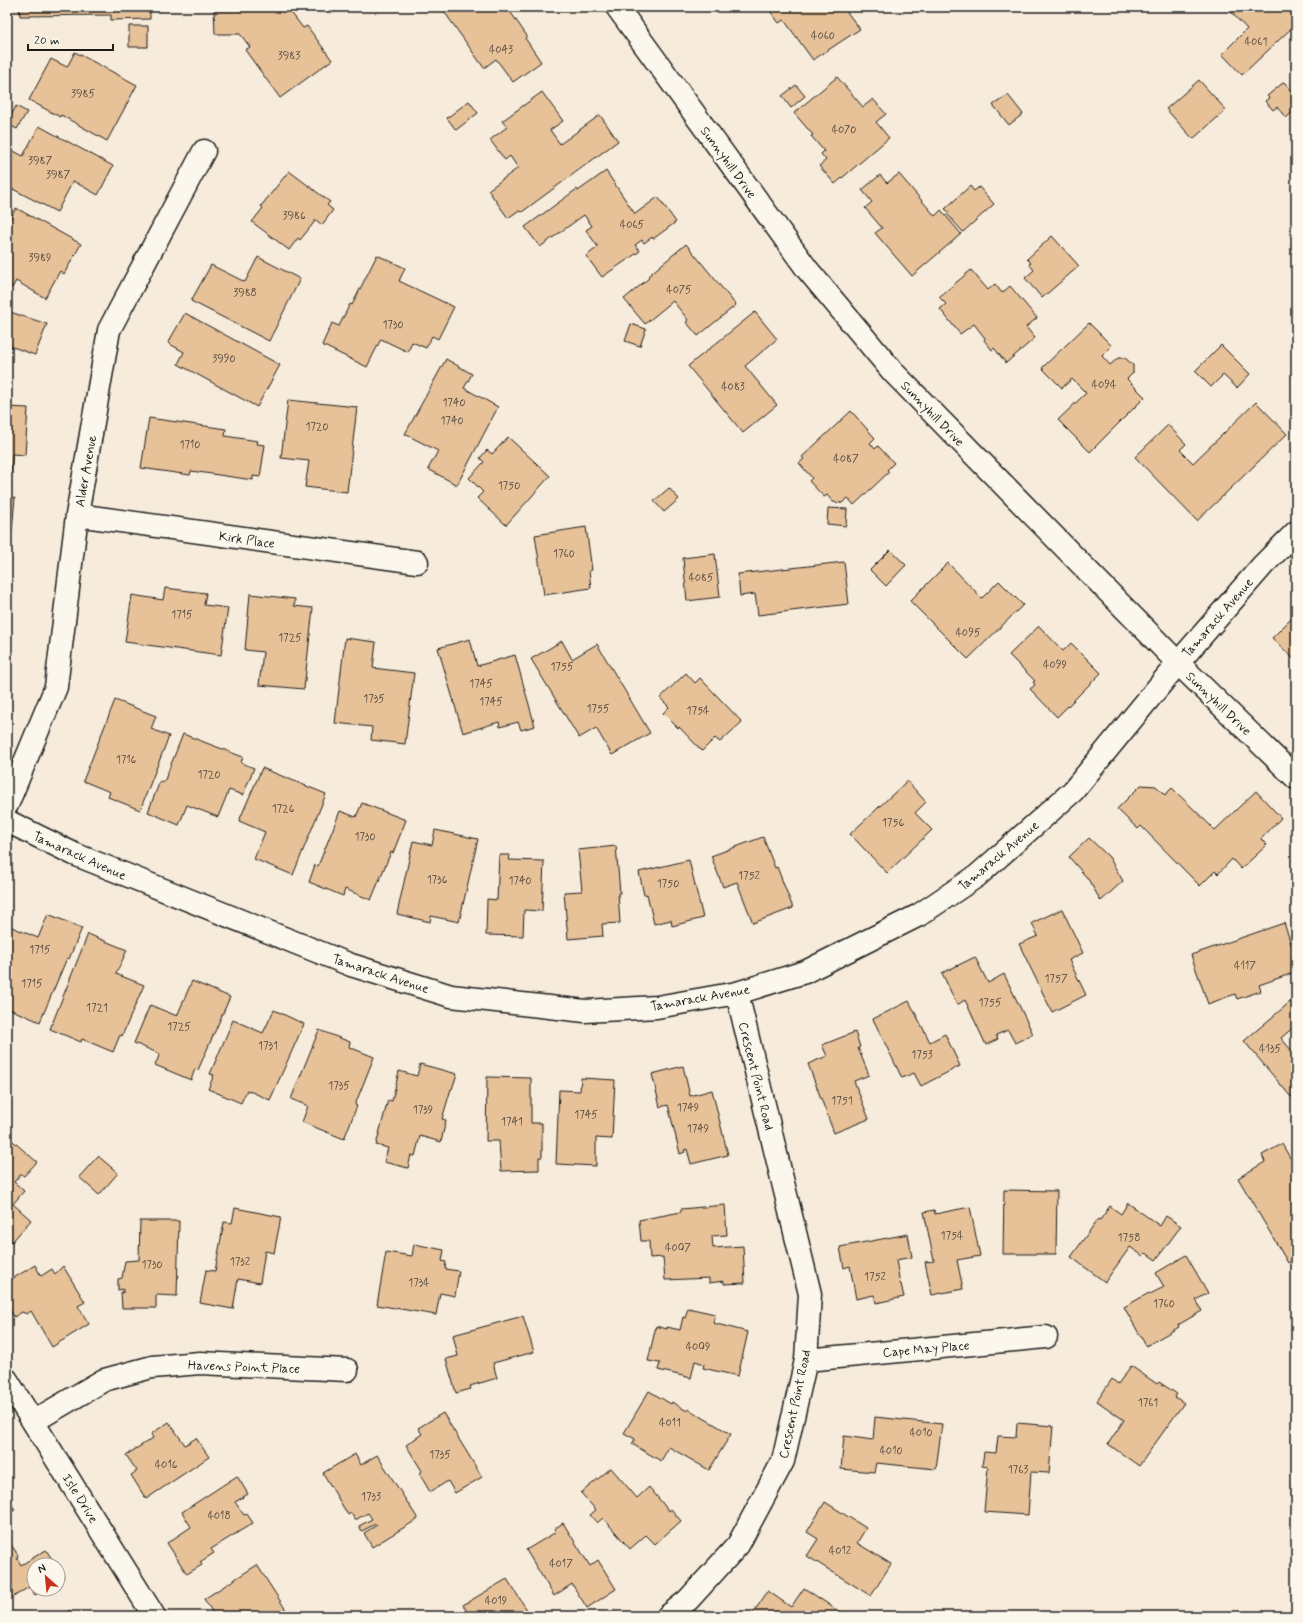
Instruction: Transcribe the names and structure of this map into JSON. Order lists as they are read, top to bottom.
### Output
{
  "streets": {
    "street": [
      "Sunnyhill Drive",
      "Alder Avenue",
      "Kirk Place",
      "Tamarack Avenue",
      "Crescent Point Road",
      "Cape May Place",
      "Havens Point Place",
      "Isle Drive"
    ]
  },
  "crossings": [
    ["Sunnyhill Drive", "Tamarack Avenue"],
    ["Alder Avenue", "Kirk Place"],
    ["Tamarack Avenue", "Crescent Point Road"],
    ["Crescent Point Road", "Cape May Place"],
    ["Havens Point Place", "Isle Drive"]
  ],
  "house_numbers": [
    "4060",
    "4061",
    "4043",
    "3983",
    "3985",
    "4070",
    "3987",
    "3987",
    "3986",
    "4065",
    "3989",
    "4075",
    "3988",
    "1730",
    "3990",
    "4094",
    "4083",
    "1740",
    "1740",
    "1720",
    "1710",
    "4087",
    "1750",
    "1760",
    "4085",
    "1715",
    "4095",
    "1725",
    "4099",
    "1755",
    "1745",
    "1735",
    "1745",
    "1755",
    "1754",
    "1716",
    "1720",
    "1726",
    "1756",
    "1730",
    "1752",
    "1736",
    "1740",
    "1750",
    "1715",
    "4117",
    "1757",
    "1715",
    "1755",
    "1721",
    "1725",
    "1731",
    "4135",
    "1753",
    "1735",
    "1751",
    "1749",
    "1739",
    "1745",
    "1741",
    "1749",
    "1754",
    "1758",
    "4007",
    "1732",
    "1730",
    "1752",
    "1734",
    "1760",
    "4009",
    "1761",
    "4011",
    "4010",
    "4010",
    "1735",
    "4016",
    "1763",
    "1733",
    "4018",
    "4012",
    "4017",
    "4019"
  ],
  "scale_bar": "20 m",
  "north": "top left"
}
